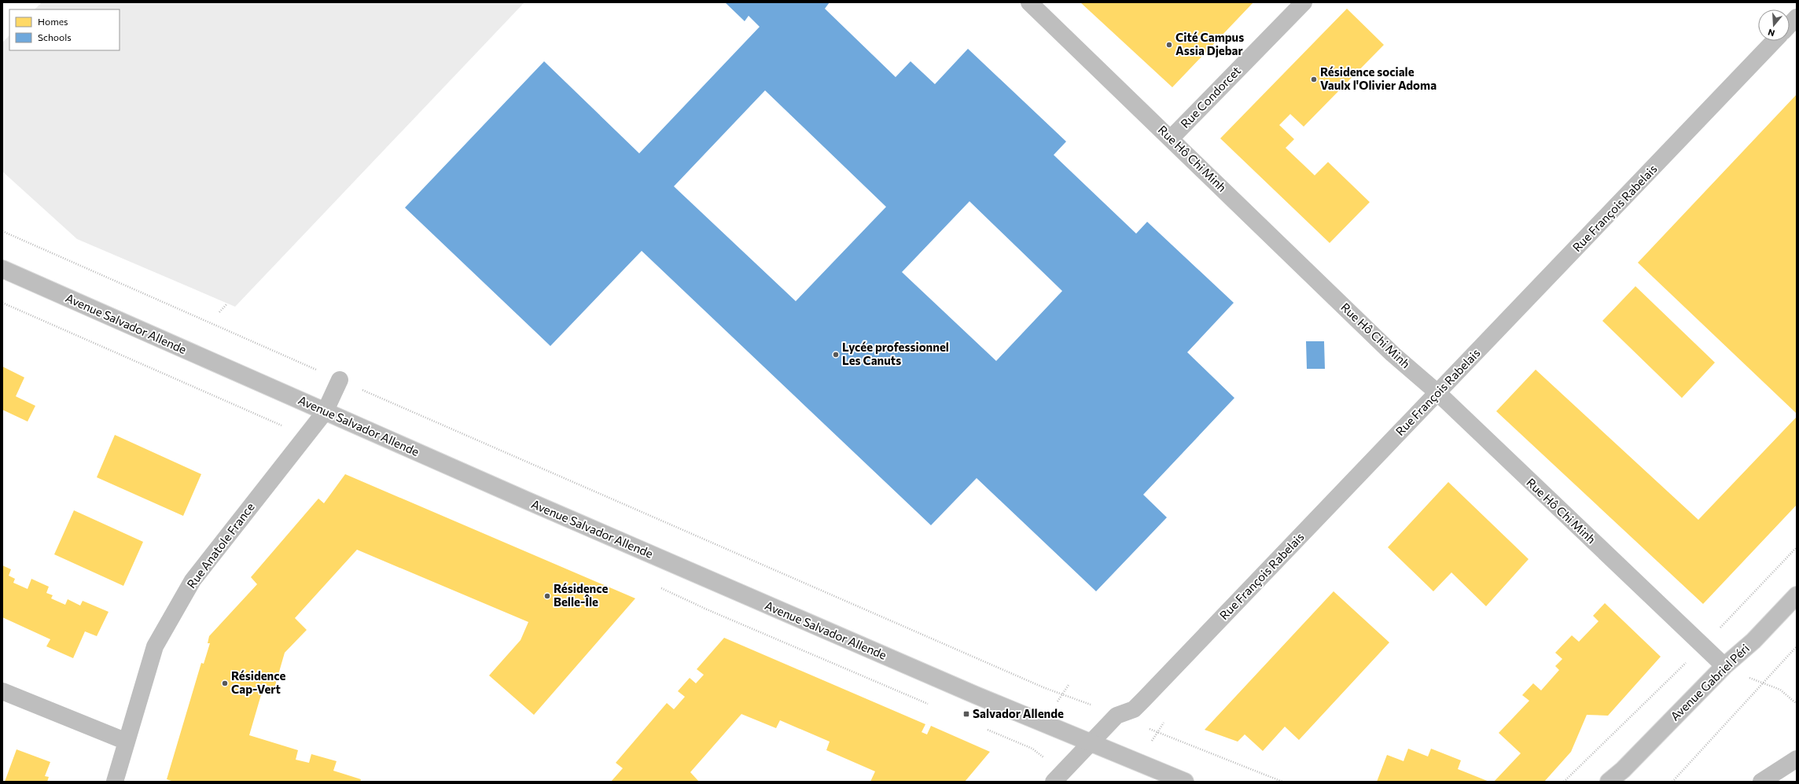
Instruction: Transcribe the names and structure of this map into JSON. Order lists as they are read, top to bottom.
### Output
{
  "streets": {
    "street": [
      "Rue Condorcet",
      "Rue Hô Chi Minh",
      "Rue François Rabelais",
      "Avenue Salvador Allende",
      "Rue Anatole France",
      "Avenue Gabriel Péri"
    ]
  },
  "crossings": [
    ["Rue Condorcet", "Rue Hô Chi Minh"],
    ["Rue Hô Chi Minh", "Rue François Rabelais"],
    ["Rue Hô Chi Minh", "Avenue Gabriel Péri"],
    ["Rue François Rabelais", "Avenue Salvador Allende"],
    ["Avenue Salvador Allende", "Rue Anatole France"]
  ],
  "places": {
    "other": [
      "Cité Campus Assia Djebar",
      "Résidence sociale Vaulx l'Olivier Adoma",
      "Lycée professionnel Les Canuts",
      "Résidence Belle-Île",
      "Résidence Cap-Vert"
    ],
    "transit": ["Salvador Allende"]
  },
  "legend": ["Homes", "Schools"],
  "north": "bottom"
}
